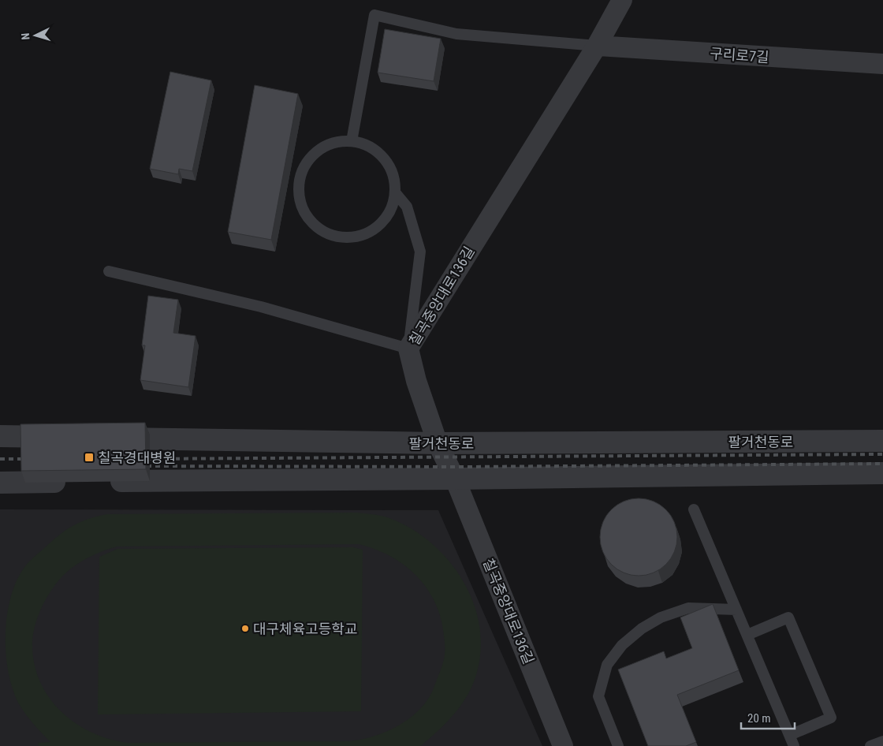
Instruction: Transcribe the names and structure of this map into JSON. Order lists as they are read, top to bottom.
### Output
{
  "streets": {
    "street": ["구리로7길", "칠곡중앙대로136길", "팔거천동로"]
  },
  "crossings": [
    ["구리로7길", "칠곡중앙대로136길"],
    ["칠곡중앙대로136길", "팔거천동로"]
  ],
  "places": {
    "transit": ["칠곡경대병원"],
    "other": ["대구체육고등학교"]
  },
  "scale_bar": "20 m",
  "north": "left"
}
